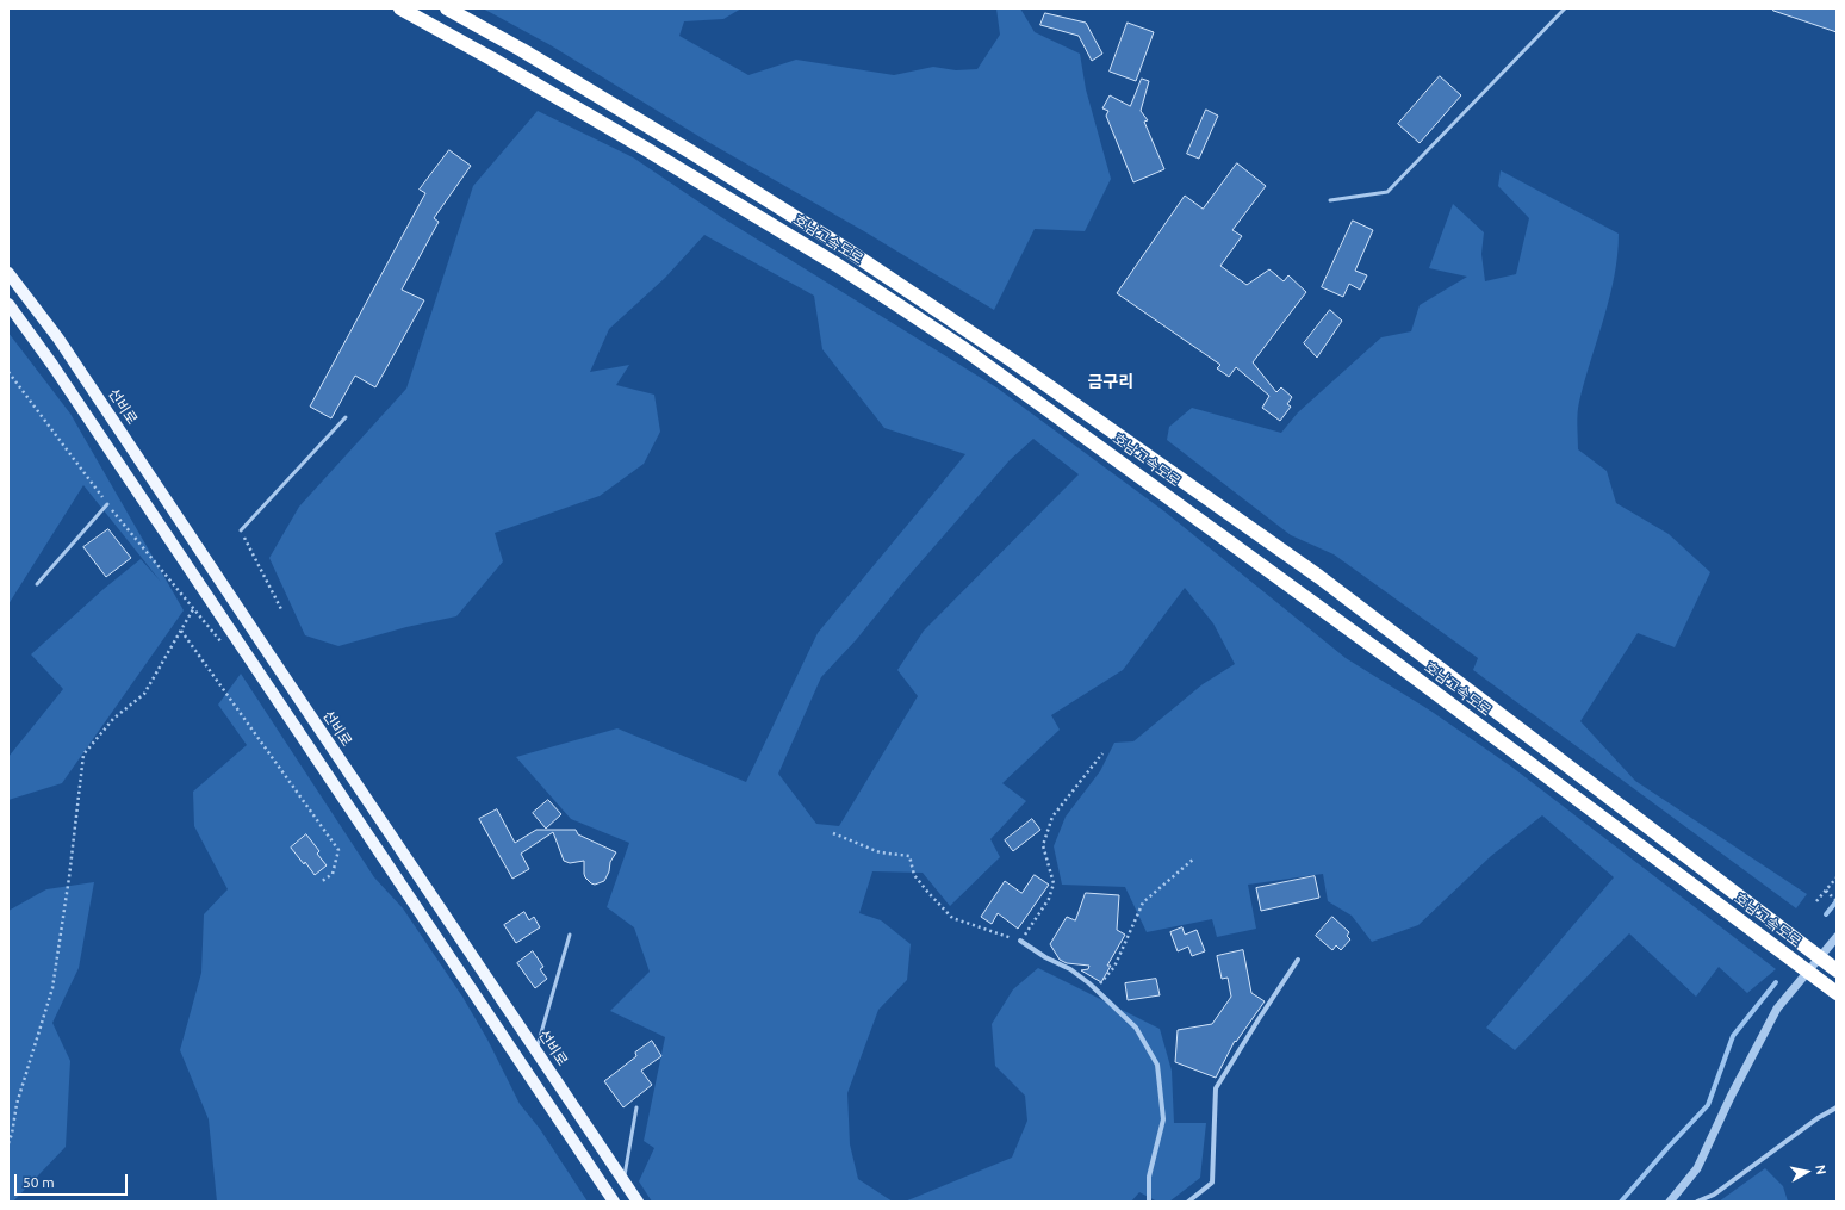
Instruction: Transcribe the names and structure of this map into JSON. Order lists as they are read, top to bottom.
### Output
{
  "streets": {
    "highway": ["호남고속도로"],
    "main road": ["선비로"]
  },
  "districts": ["금구리"],
  "scale_bar": "50 m",
  "north": "right"
}
